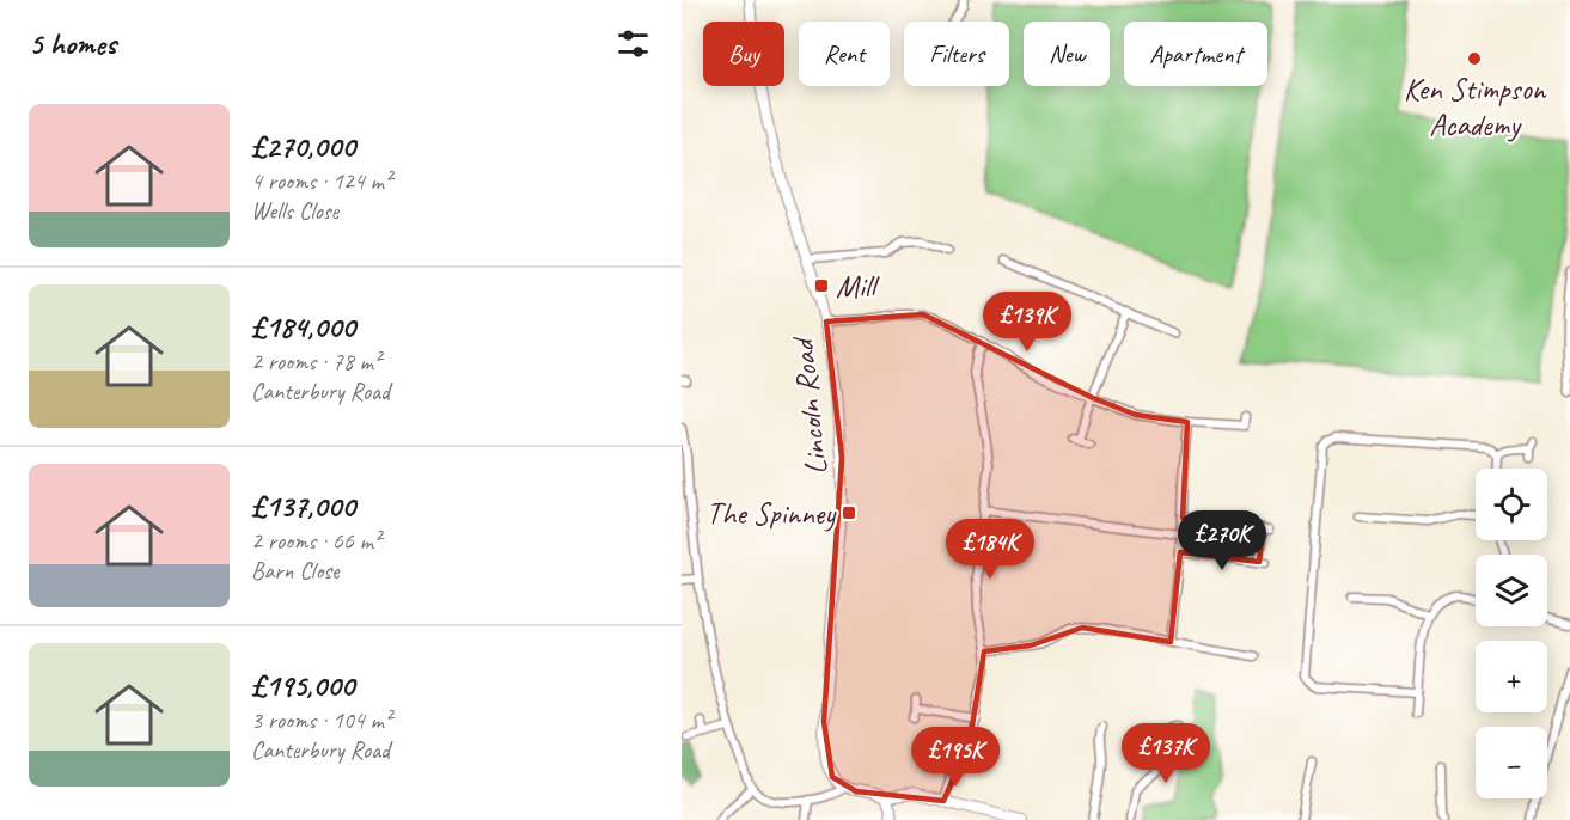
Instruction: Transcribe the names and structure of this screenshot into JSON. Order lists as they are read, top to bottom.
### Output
{
  "streets": {
    "street": ["Lincoln Road"]
  },
  "places": {
    "other": ["Ken Stimpson Academy"],
    "transit": ["Mill", "The Spinney"]
  },
  "page": {
    "heading": "5 homes",
    "chip": [
      "Buy",
      "Rent",
      "Filters",
      "New",
      "Apartment"
    ],
    "list": [
      {
        "name": "£270,000",
        "note": "4 rooms · 124 m² · Wells Close"
      },
      {
        "name": "£184,000",
        "note": "2 rooms · 78 m² · Canterbury Road"
      },
      {
        "name": "£137,000",
        "note": "2 rooms · 66 m² · Barn Close"
      },
      {
        "name": "£195,000",
        "note": "3 rooms · 104 m² · Canterbury Road"
      }
    ],
    "price": [
      "£139K",
      "£270K",
      "£184K",
      "£137K",
      "£195K"
    ],
    "map_buttons": ["+", "−"]
  }
}
